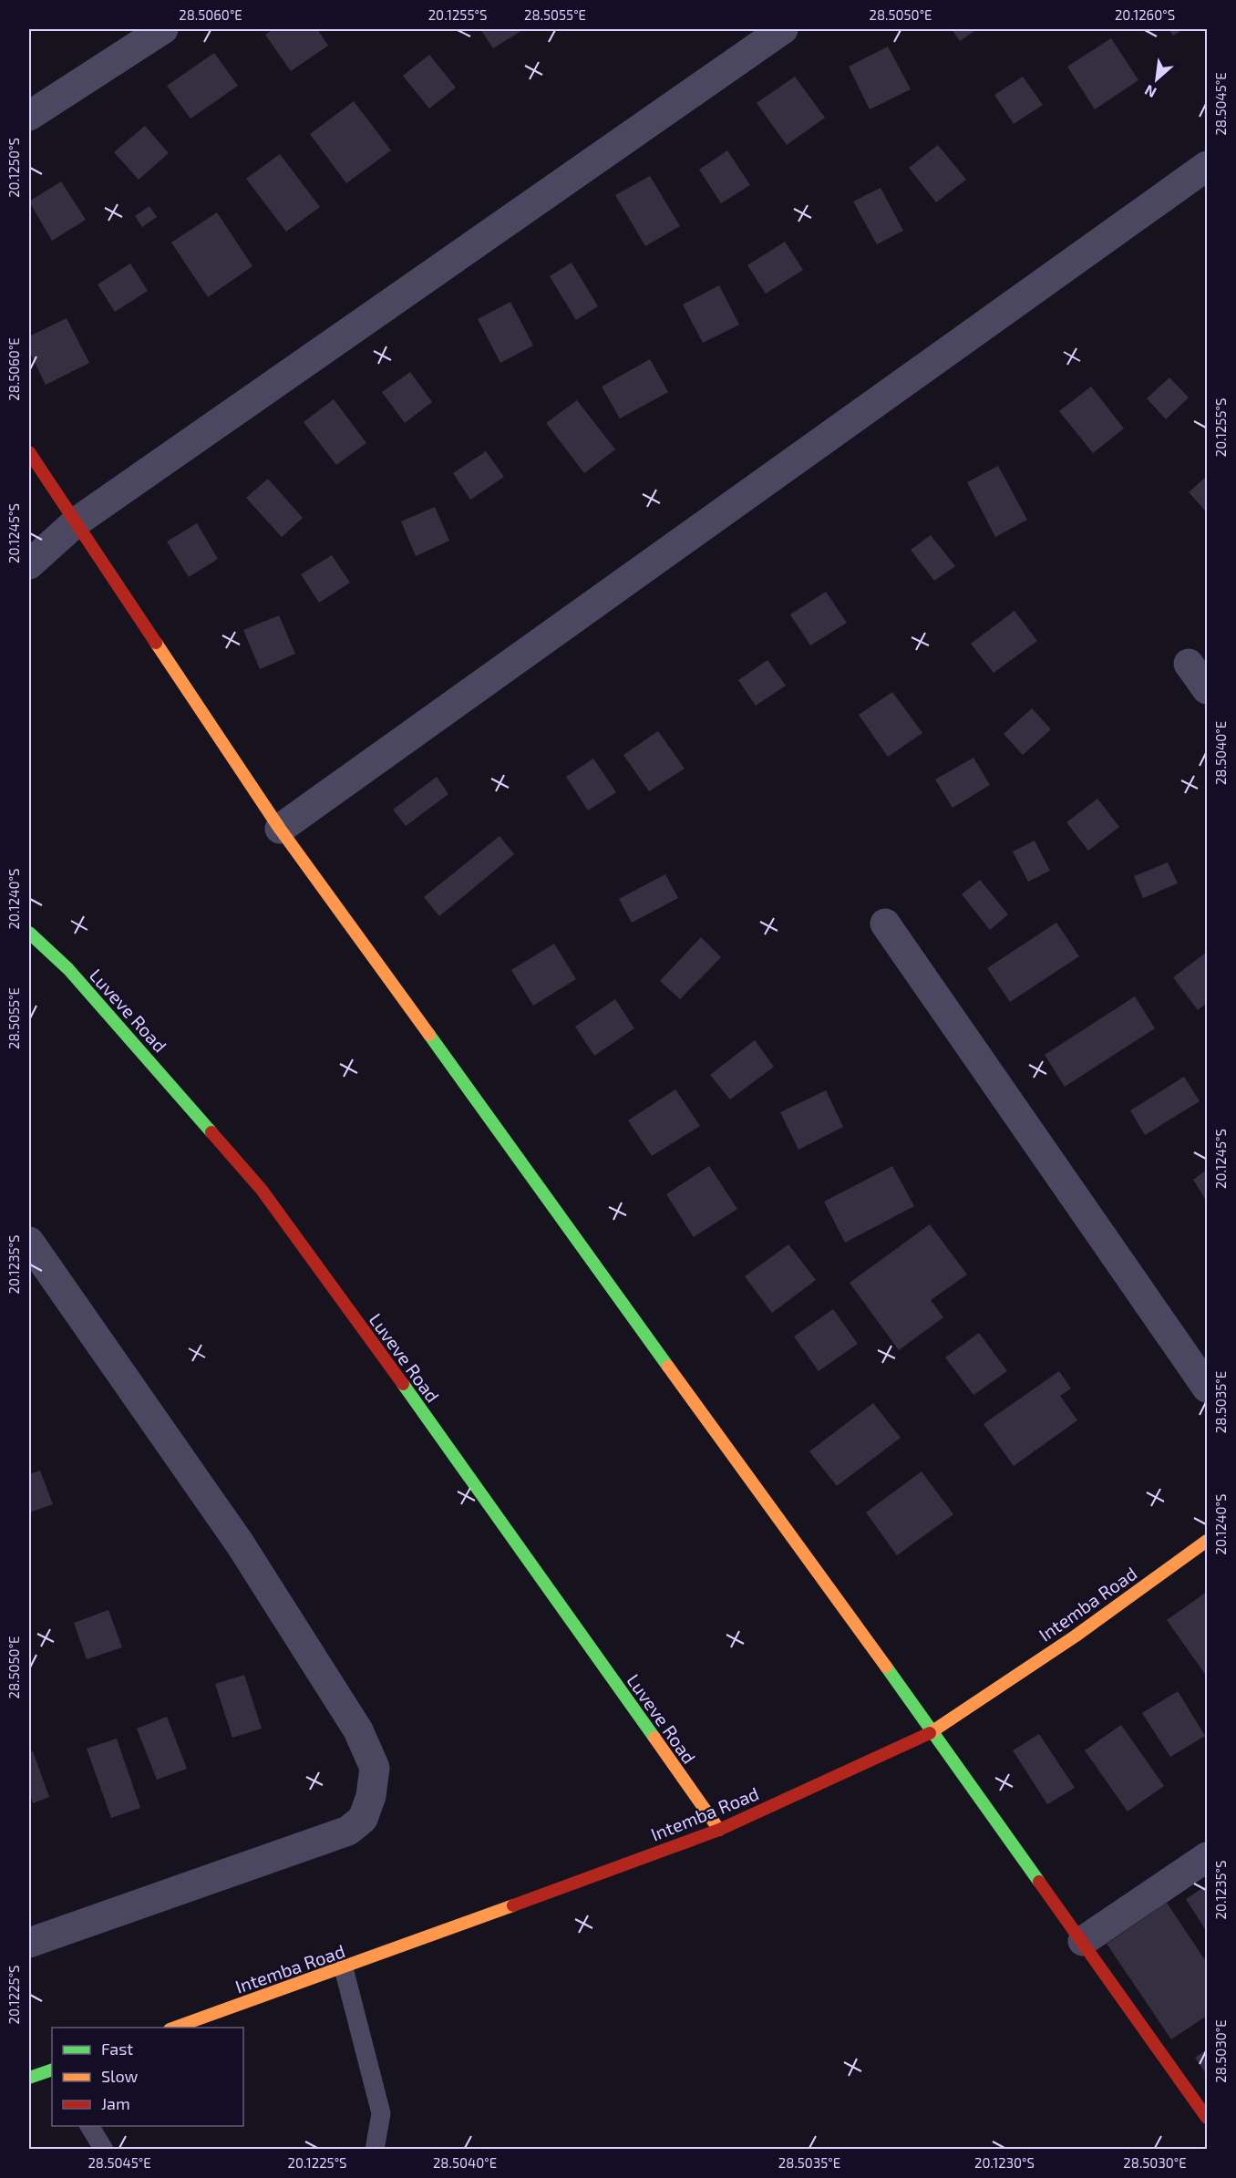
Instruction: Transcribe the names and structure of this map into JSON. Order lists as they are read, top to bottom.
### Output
{
  "streets": {
    "street": ["Luveve Road", "Intemba Road"]
  },
  "crossings": [
    ["Luveve Road", "Intemba Road"]
  ],
  "legend": ["Fast", "Slow", "Jam"],
  "north": "bottom left",
  "coordinates": [
    "28.5060°E",
    "20.1255°S",
    "28.5055°E",
    "28.5050°E",
    "20.1260°S",
    "28.5045°E",
    "20.1250°S",
    "20.1245°S",
    "28.5040°E",
    "20.1240°S",
    "20.1235°S",
    "28.5035°E",
    "20.1225°S",
    "28.5030°E",
    "20.1230°S"
  ]
}
